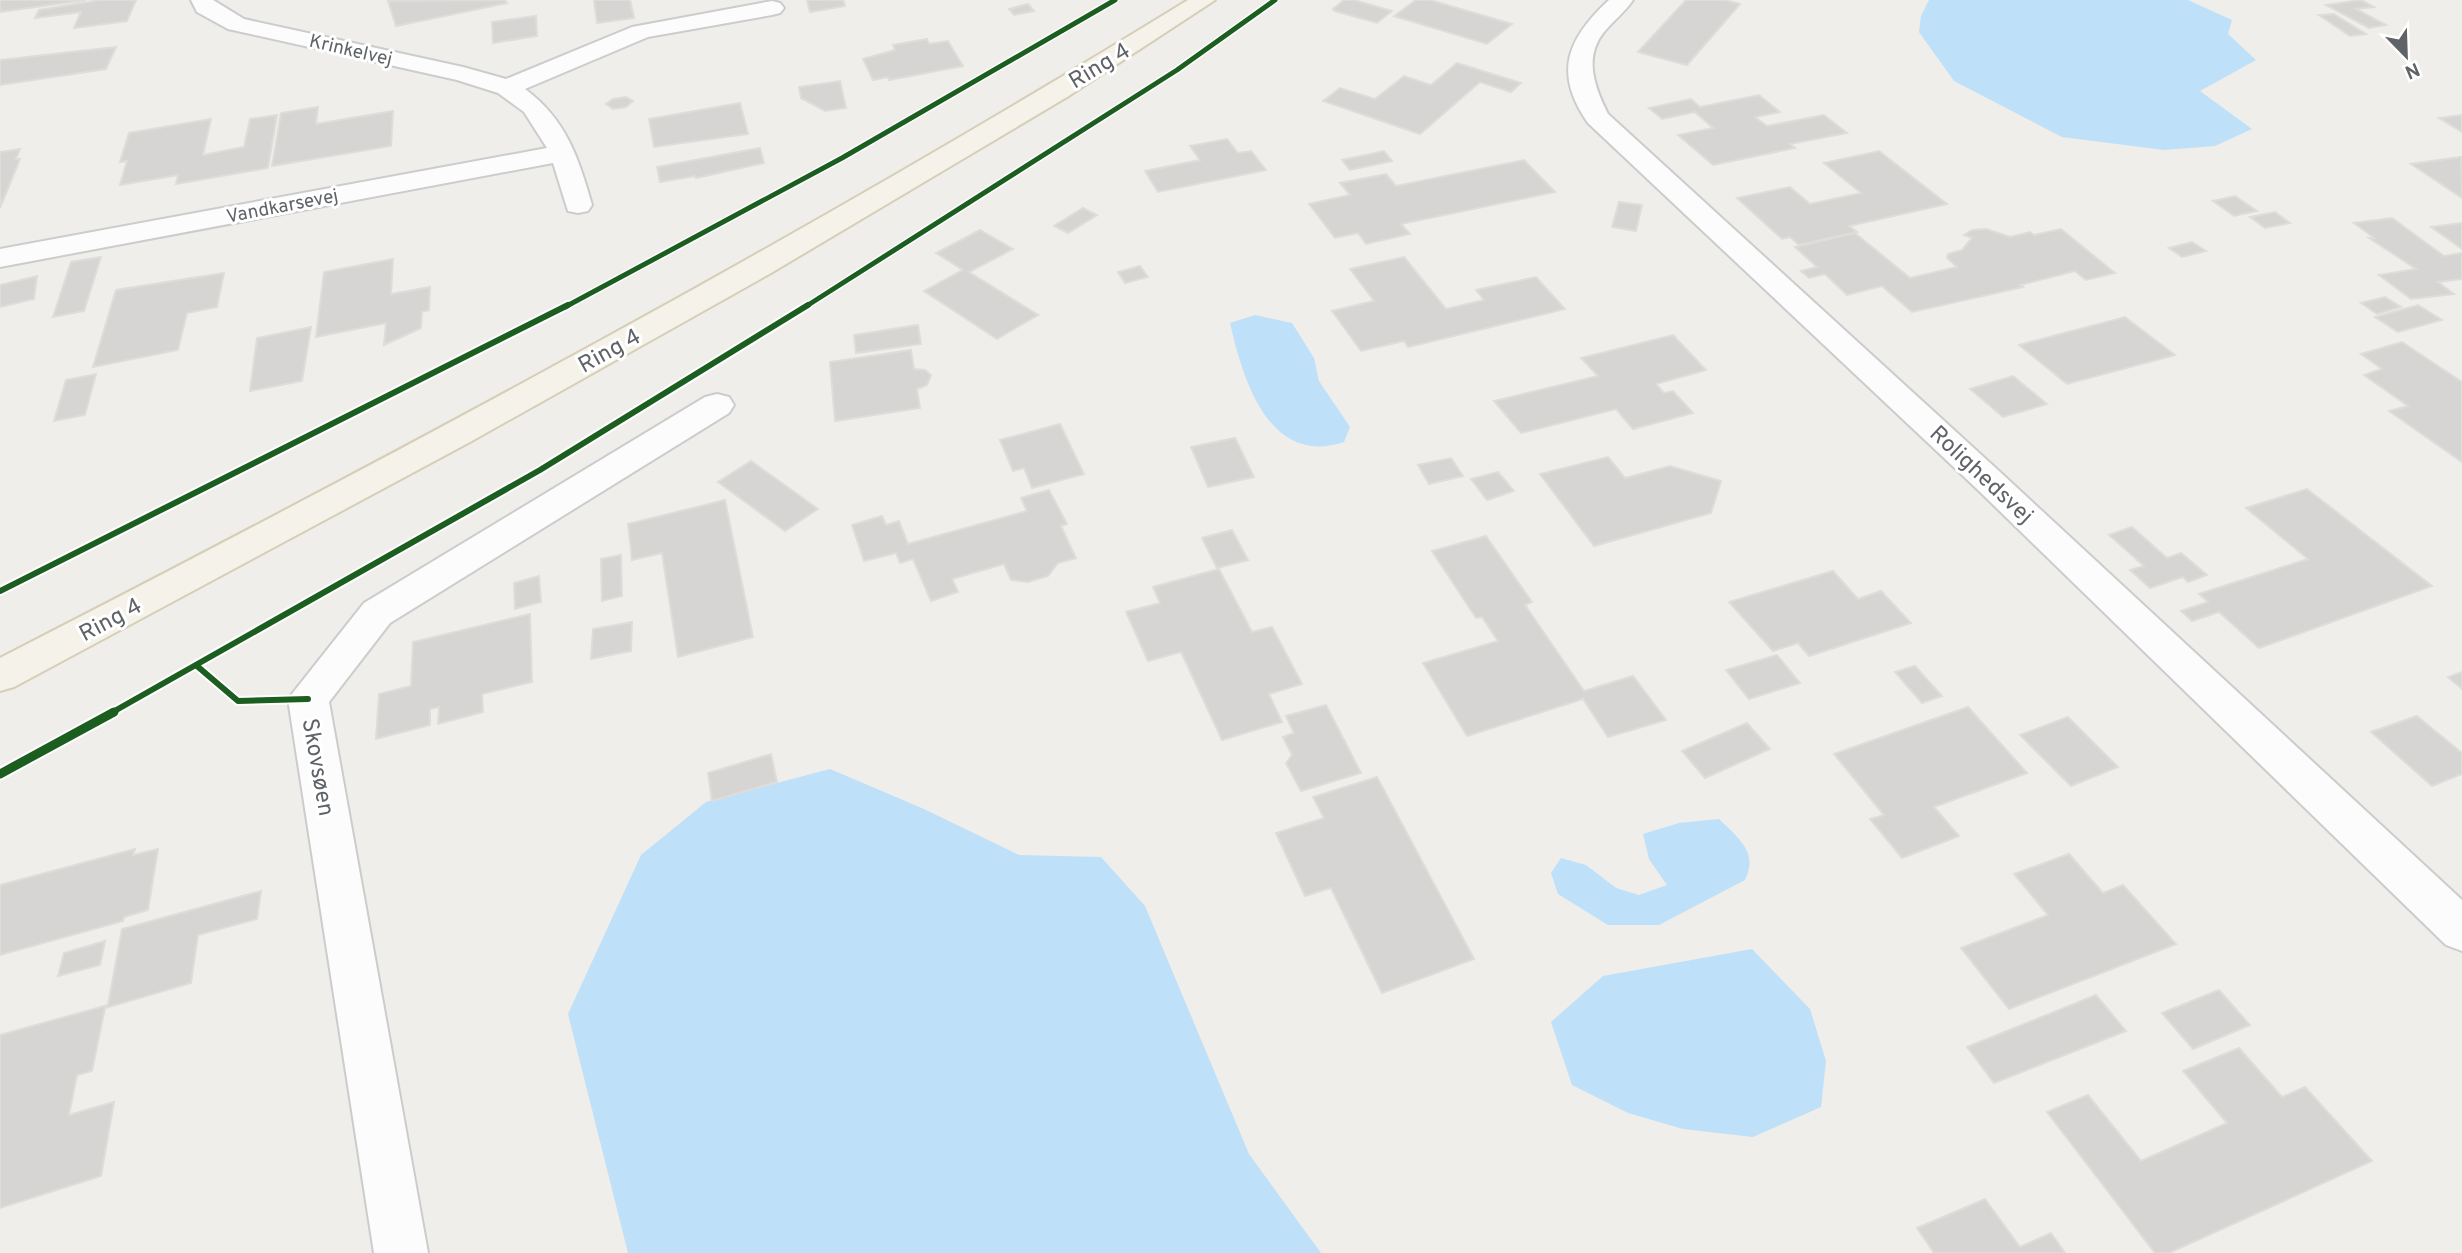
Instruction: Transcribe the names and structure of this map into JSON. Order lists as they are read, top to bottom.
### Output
{
  "streets": {
    "main road": ["Ring 4"],
    "street": [
      "Krinkelvej",
      "Vandkarsevej",
      "Rolighedsvej",
      "Skovsøen"
    ]
  },
  "crossings": [
    ["Krinkelvej", "Vandkarsevej"]
  ],
  "north": "bottom right"
}
